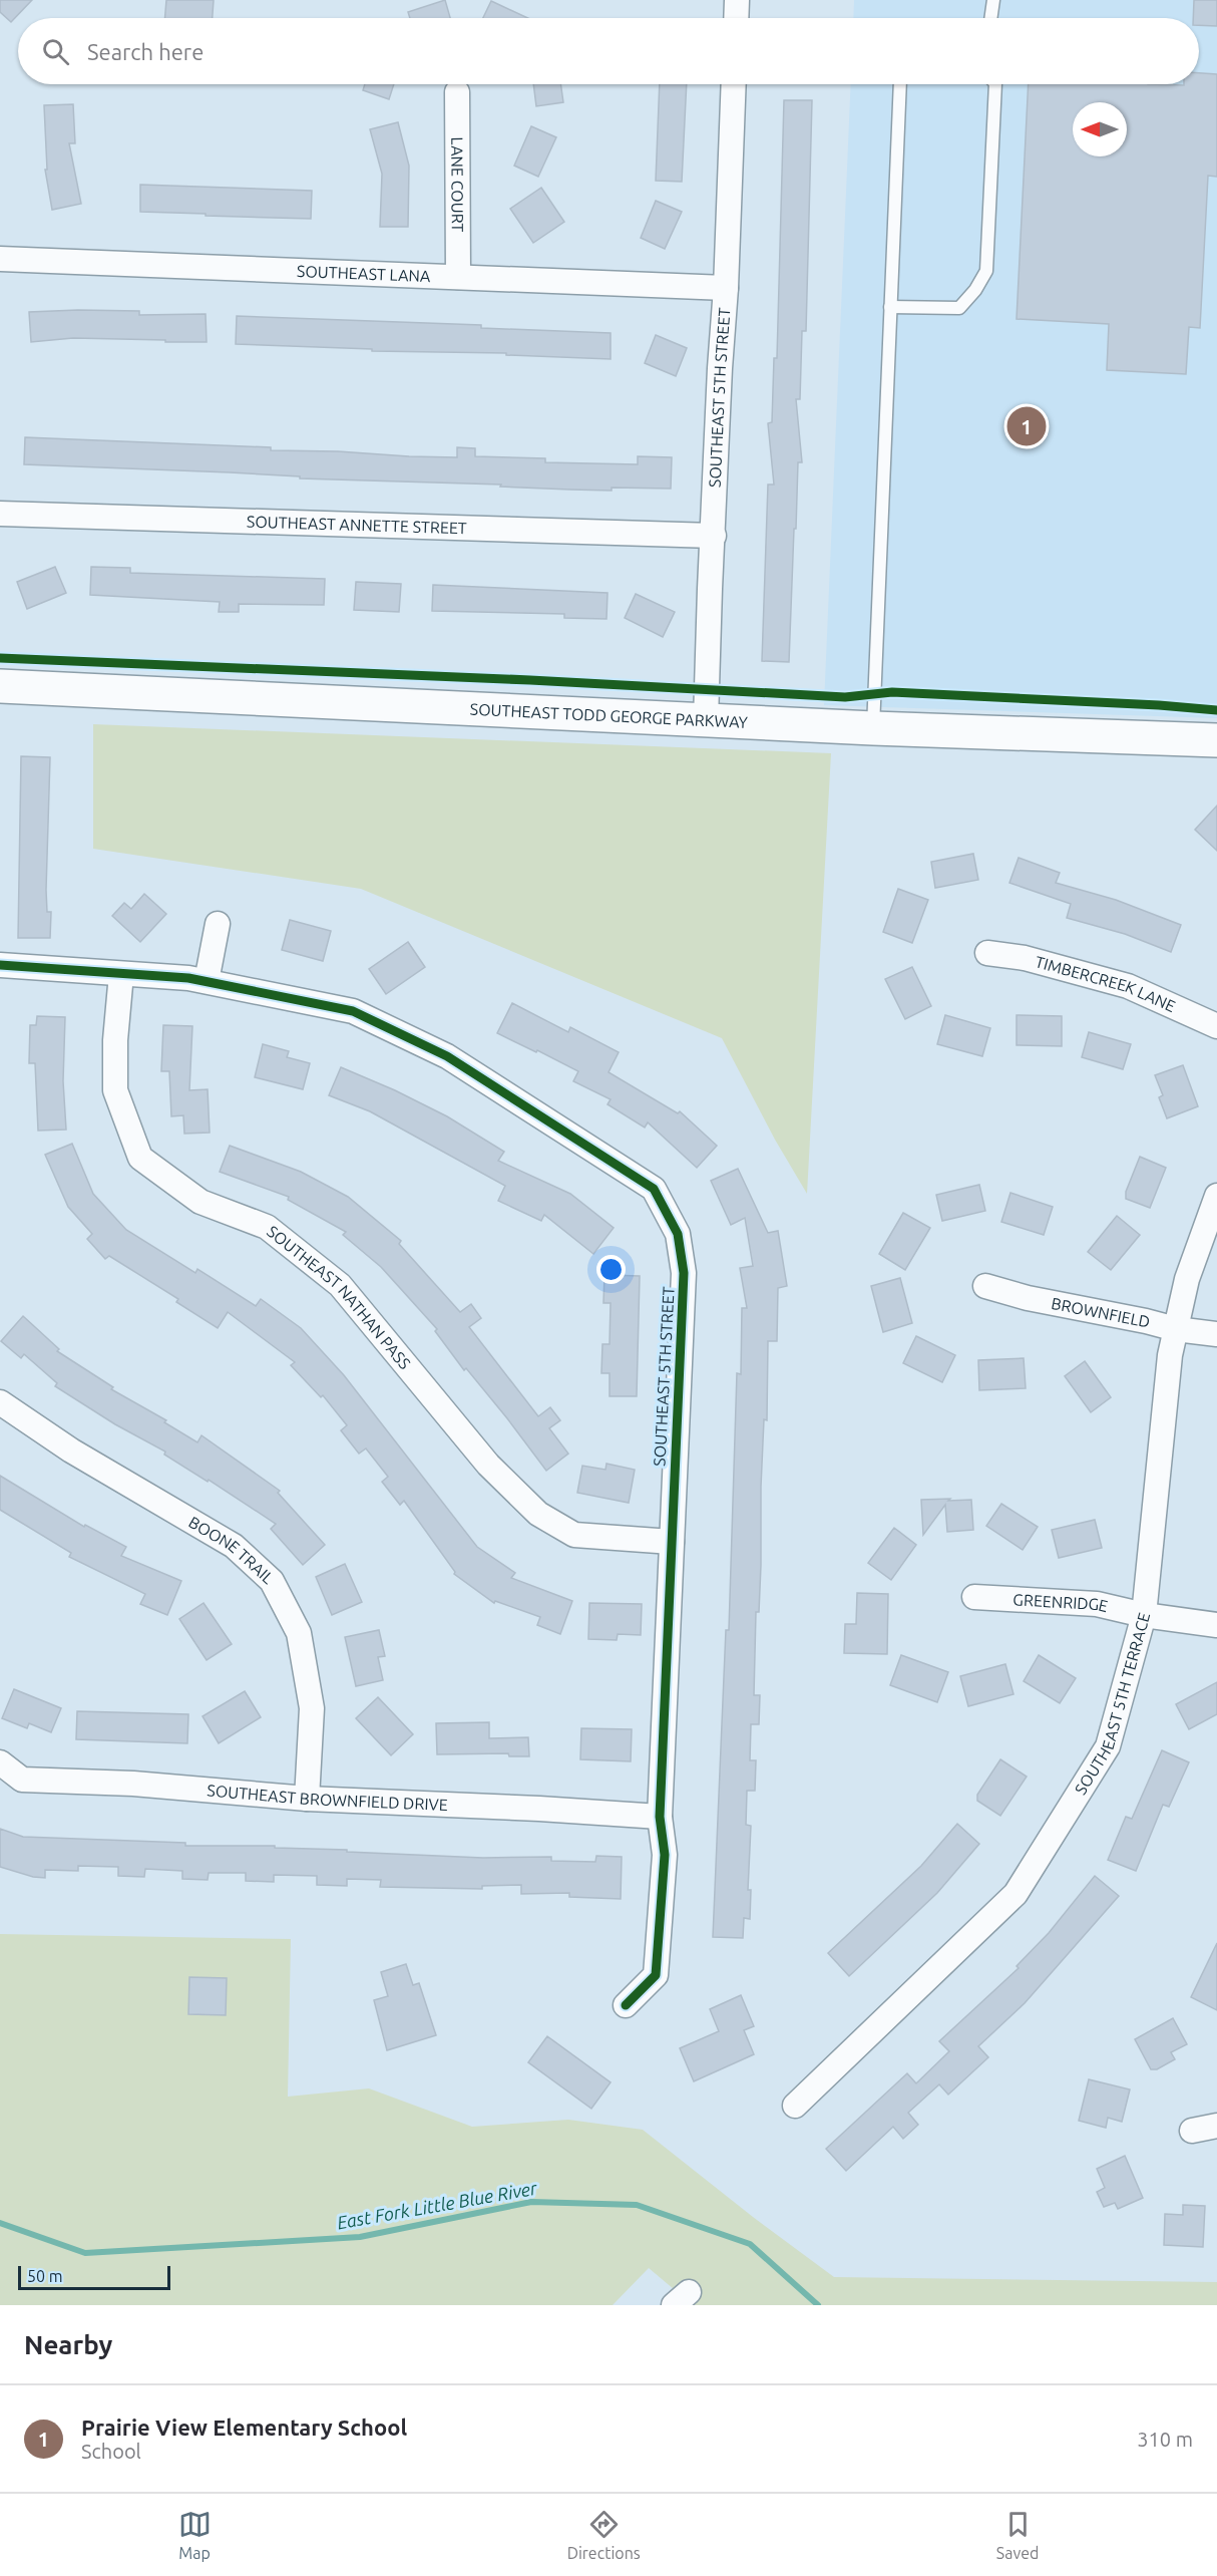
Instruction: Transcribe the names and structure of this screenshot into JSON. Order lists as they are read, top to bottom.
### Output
{
  "streets": {
    "main road": ["SOUTHEAST TODD GEORGE PARKWAY"],
    "street": [
      "LANE COURT",
      "SOUTHEAST LANA",
      "SOUTHEAST 5TH STREET",
      "SOUTHEAST ANNETTE STREET",
      "TIMBERCREEK LANE",
      "SOUTHEAST NATHAN PASS",
      "BROWNFIELD",
      "BOONE TRAIL",
      "GREENRIDGE",
      "SOUTHEAST 5TH TERRACE",
      "SOUTHEAST BROWNFIELD DRIVE"
    ]
  },
  "crossings": [
    ["LANE COURT", "SOUTHEAST LANA"],
    ["SOUTHEAST LANA", "SOUTHEAST 5TH STREET"],
    ["SOUTHEAST 5TH STREET", "SOUTHEAST ANNETTE STREET"],
    ["SOUTHEAST 5TH STREET", "SOUTHEAST TODD GEORGE PARKWAY"],
    ["SOUTHEAST 5TH STREET", "SOUTHEAST NATHAN PASS"],
    ["SOUTHEAST 5TH STREET", "SOUTHEAST BROWNFIELD DRIVE"],
    ["BROWNFIELD", "SOUTHEAST 5TH TERRACE"],
    ["BOONE TRAIL", "SOUTHEAST BROWNFIELD DRIVE"],
    ["GREENRIDGE", "SOUTHEAST 5TH TERRACE"]
  ],
  "water": ["East Fork Little Blue River"],
  "scale_bar": "50 m",
  "north": "left",
  "page": {
    "search": "Search here",
    "pins": "1",
    "scale": "50 m",
    "heading": "Nearby",
    "list": [
      {
        "mark": "1",
        "name": "Prairie View Elementary School",
        "note": "School",
        "value": "310 m"
      }
    ],
    "nav": ["Map", "Directions", "Saved"]
  }
}
